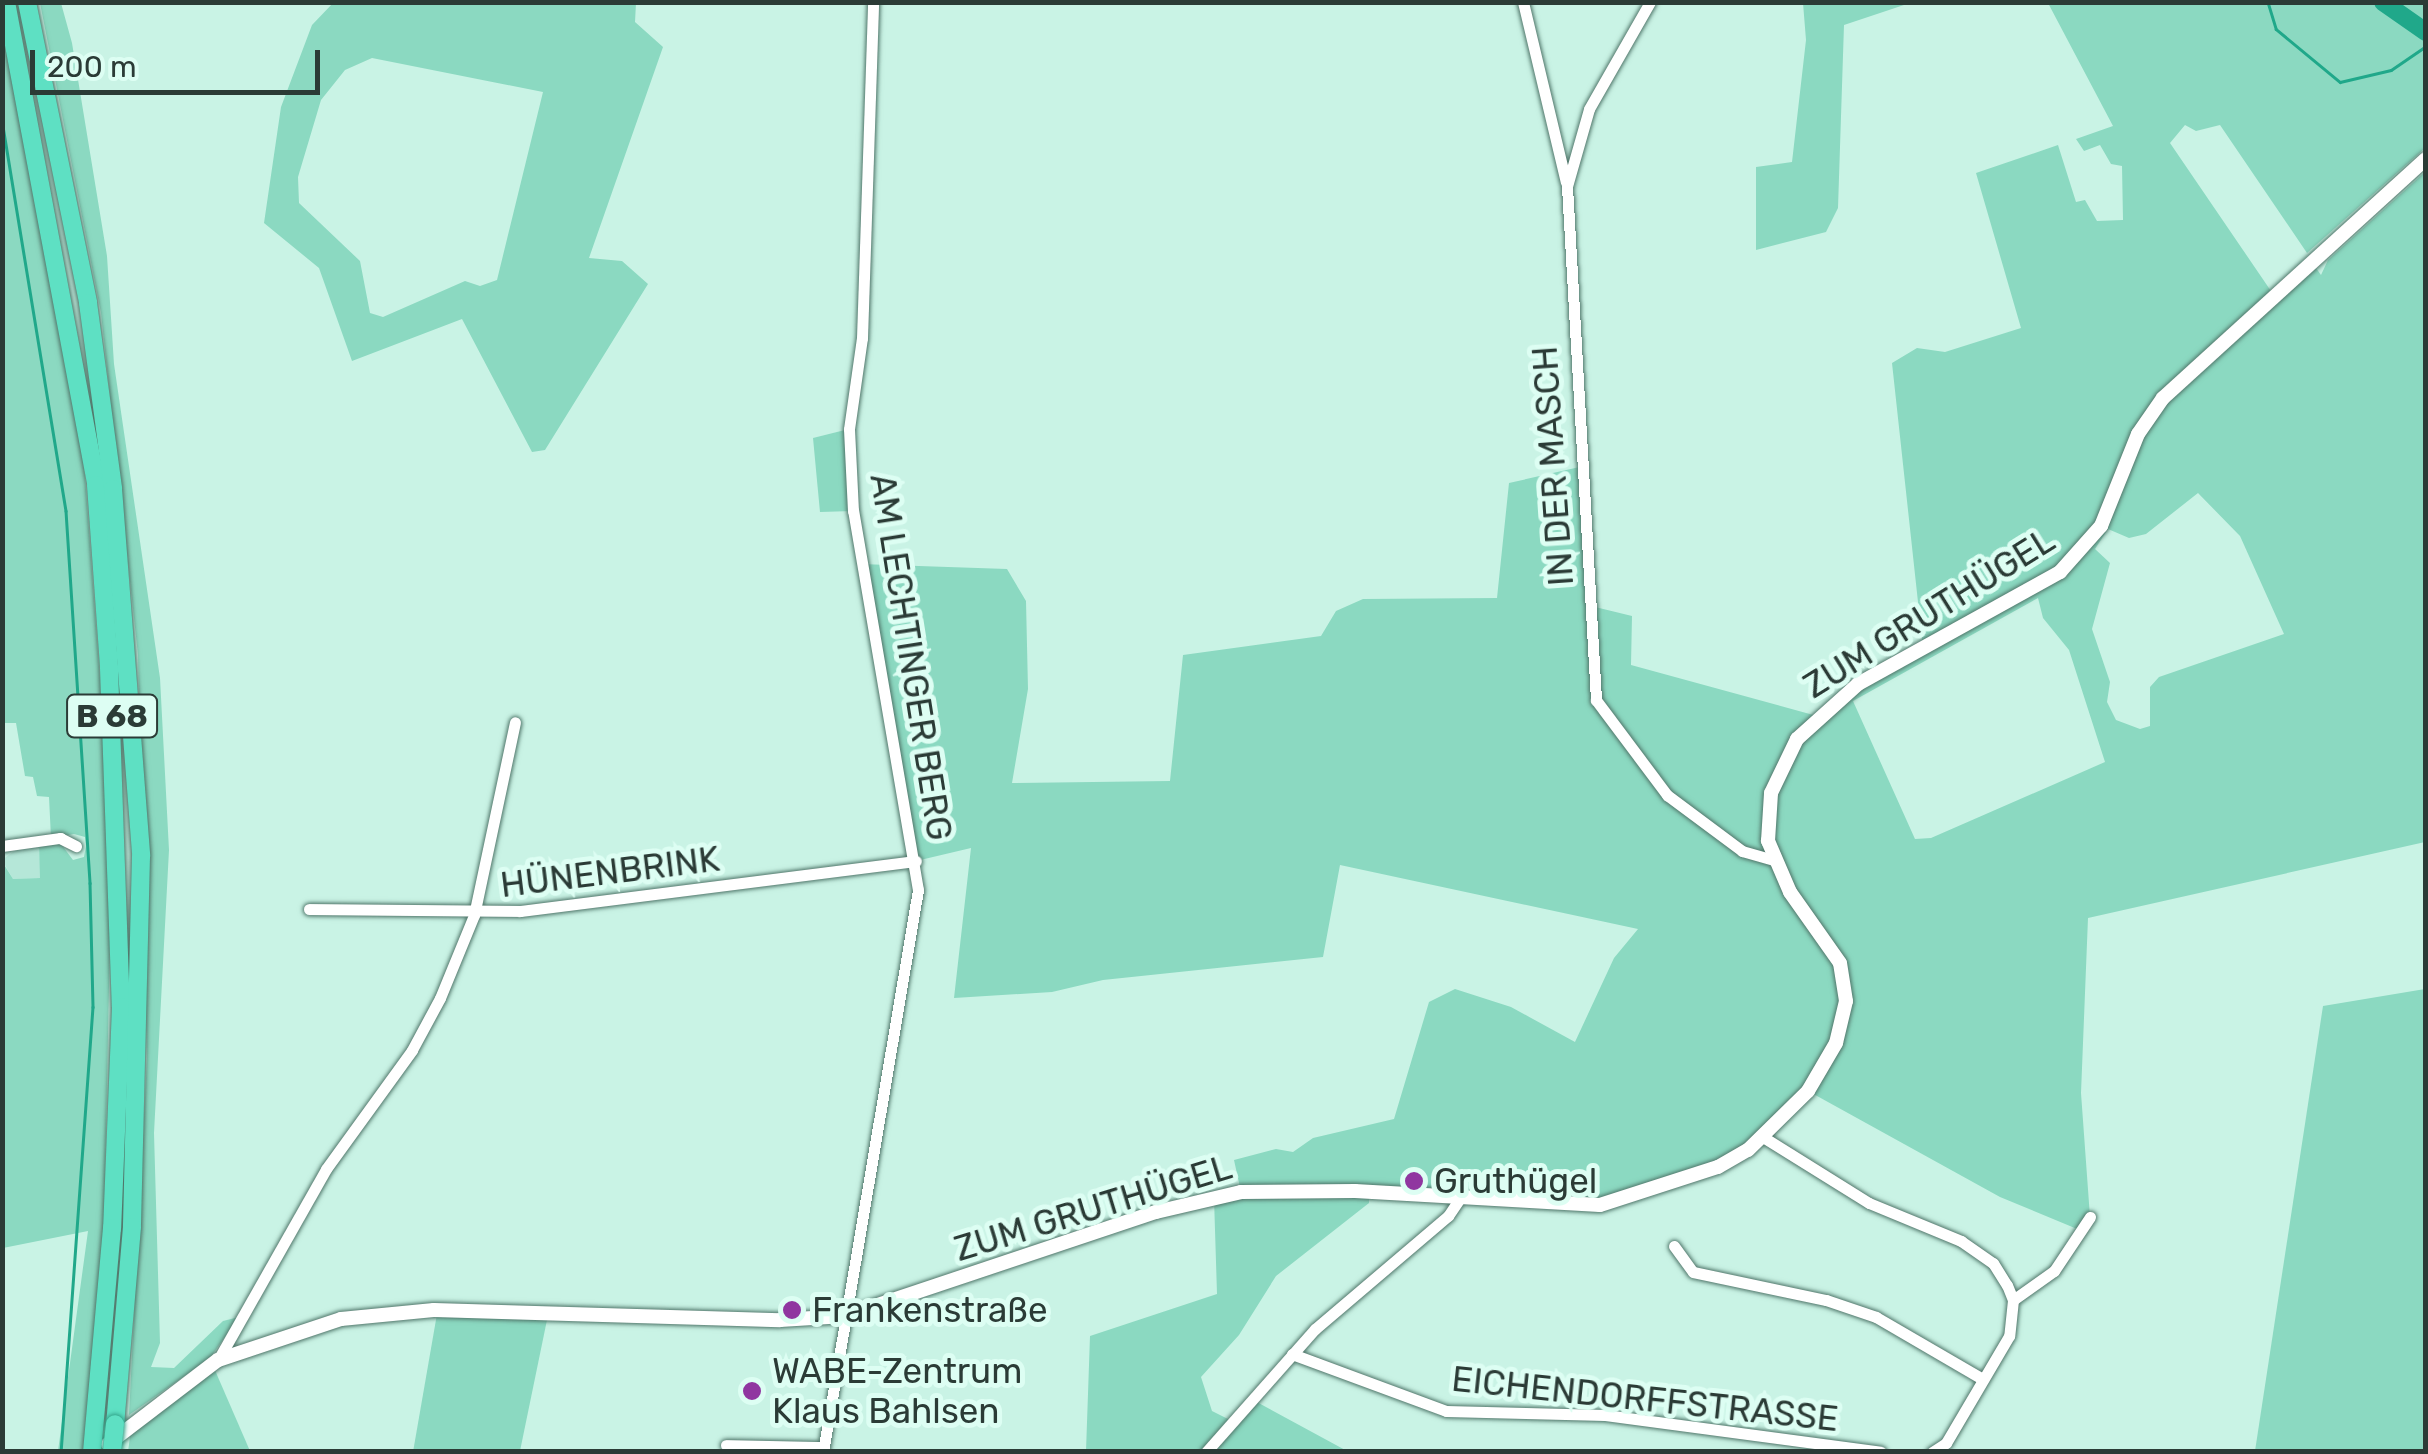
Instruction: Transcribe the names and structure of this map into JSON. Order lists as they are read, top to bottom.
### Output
{
  "streets": {
    "highway": ["B 68"],
    "street": [
      "IN DER MASCH",
      "ZUM GRUTHÜGEL",
      "AM LECHTINGER BERG",
      "HÜNENBRINK",
      "EICHENDORFFSTRASSE"
    ]
  },
  "crossings": [
    ["IN DER MASCH", "ZUM GRUTHÜGEL"],
    ["ZUM GRUTHÜGEL", "AM LECHTINGER BERG"],
    ["ZUM GRUTHÜGEL", "B 68"],
    ["AM LECHTINGER BERG", "HÜNENBRINK"]
  ],
  "places": ["Gruthügel", "Frankenstraße", "WABE-Zentrum Klaus Bahlsen"],
  "scale_bar": "200 m"
}
